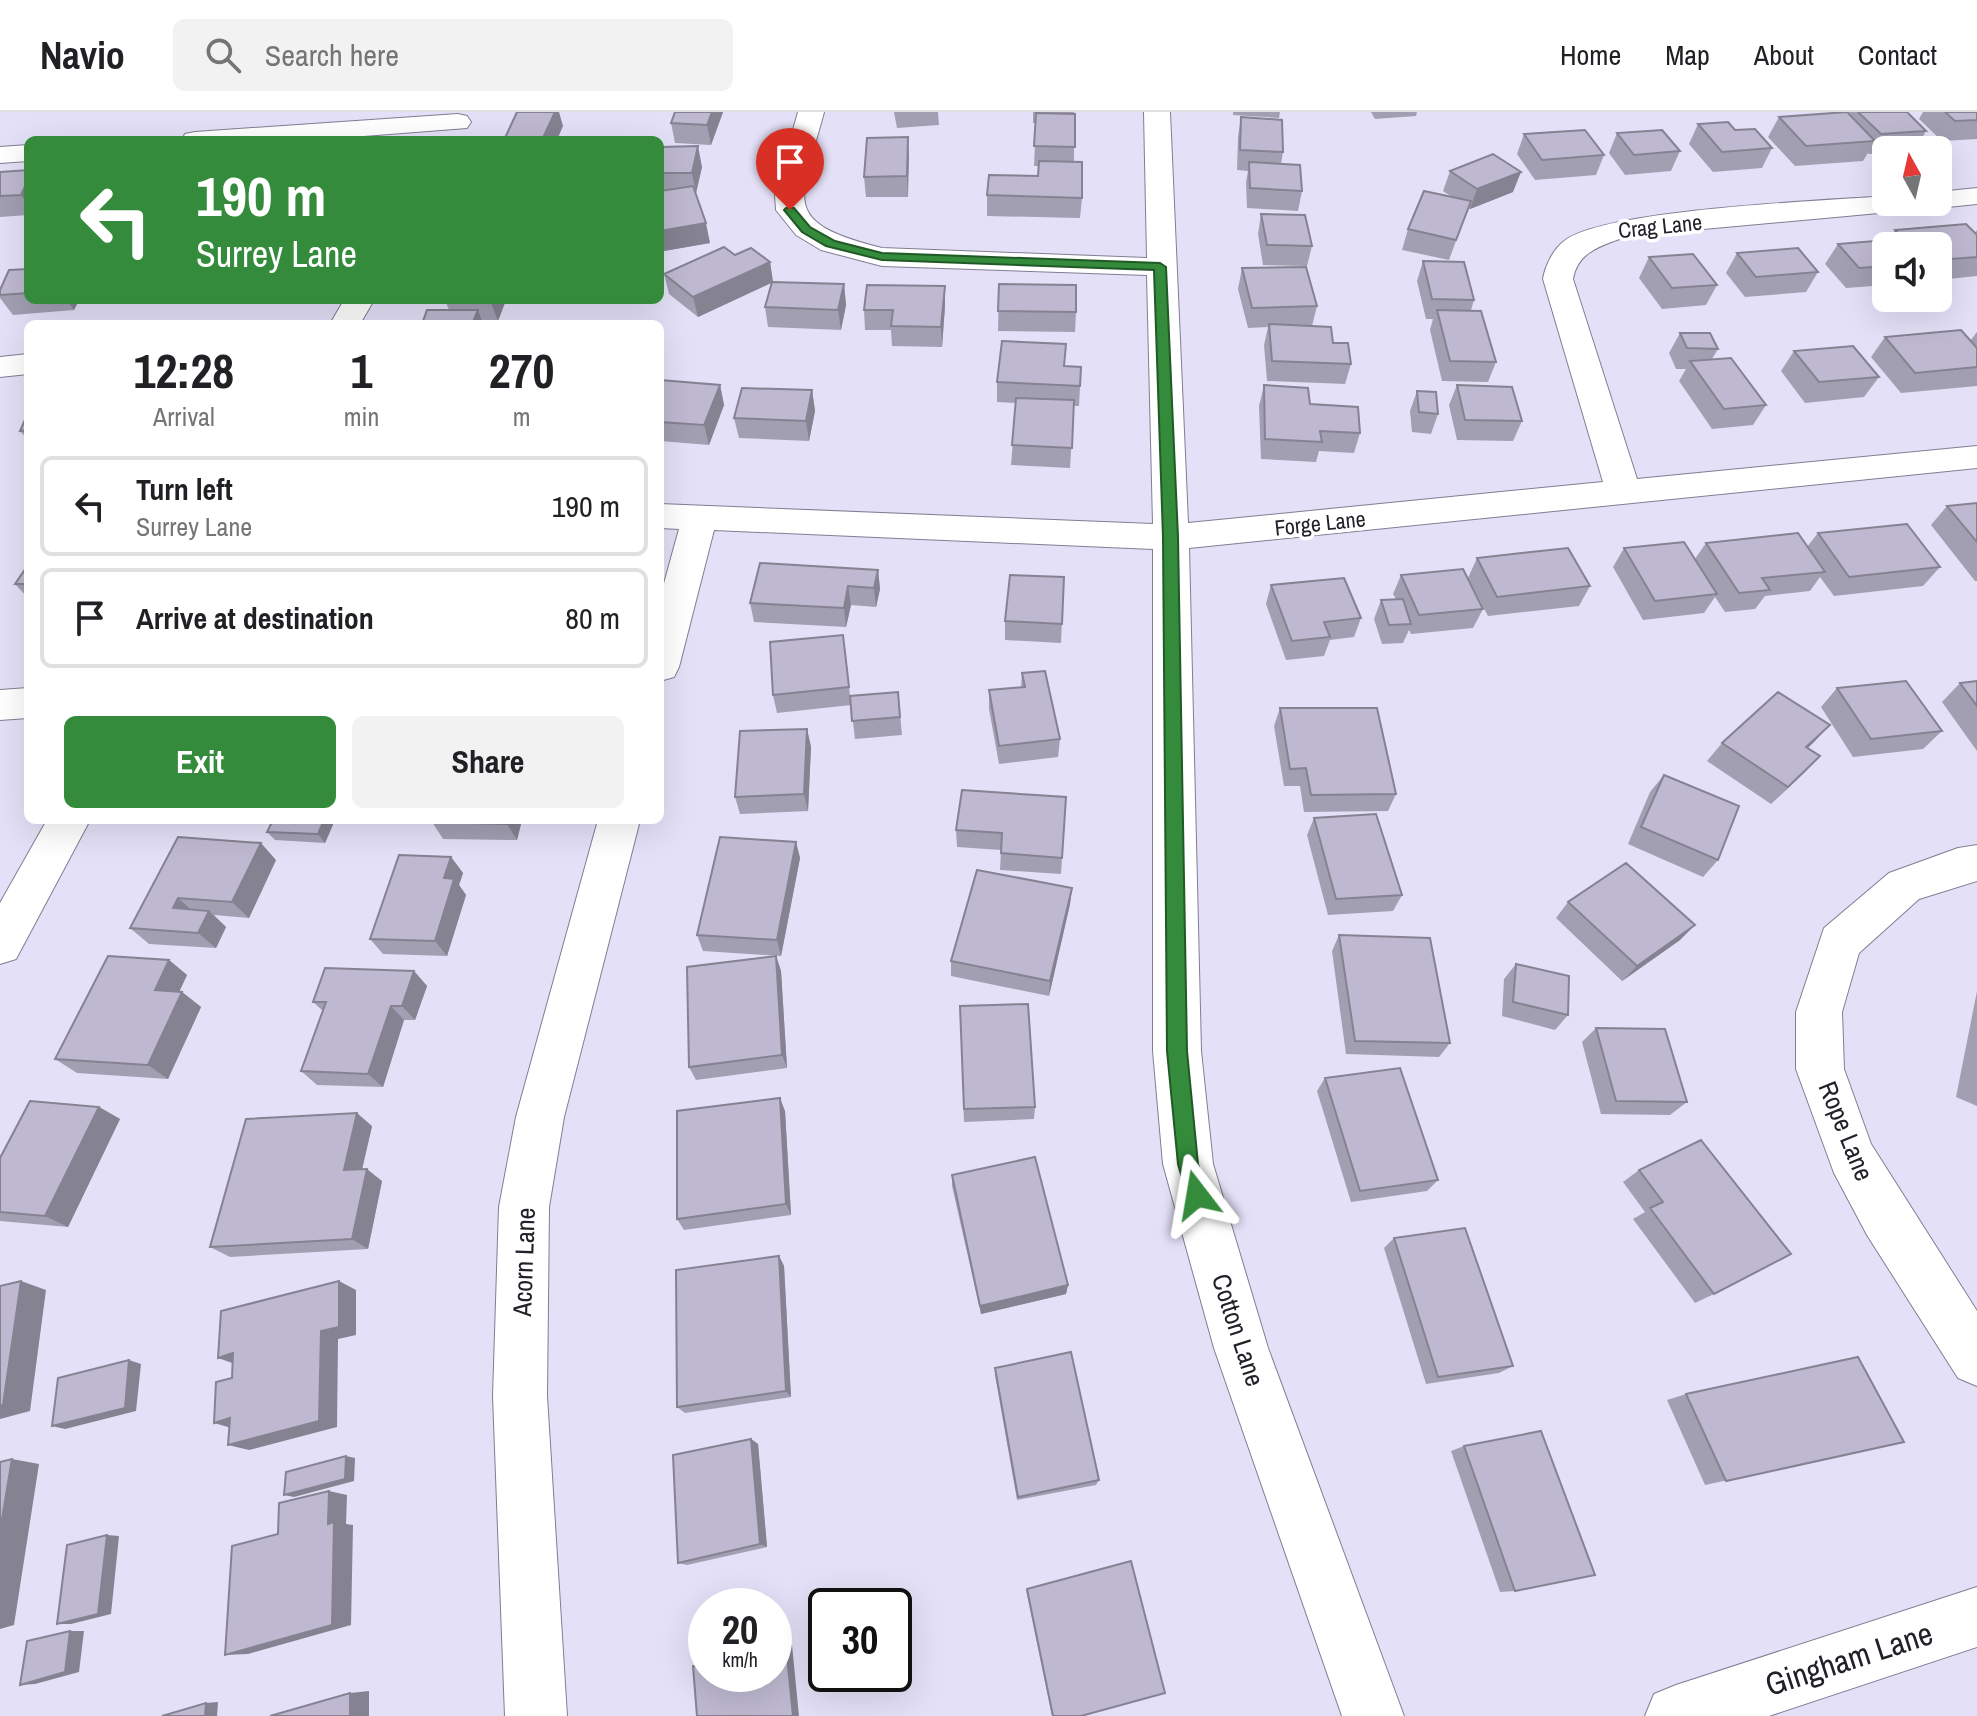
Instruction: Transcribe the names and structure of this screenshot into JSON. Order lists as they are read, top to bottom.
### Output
{
  "streets": {
    "street": [
      "Crag Lane",
      "Forge Lane",
      "Rope Lane",
      "Acorn Lane",
      "Cotton Lane",
      "Gingham Lane"
    ]
  },
  "crossings": [
    ["Crag Lane", "Forge Lane"],
    ["Forge Lane", "Cotton Lane"]
  ],
  "north": "top",
  "page": {
    "header": "Navio",
    "search": "Search here",
    "nav": [
      "Home",
      "Map",
      "About",
      "Contact"
    ],
    "turn": ["190 m", "Surrey Lane"],
    "eta": [
      "12:28",
      "Arrival",
      "1",
      "min",
      "270",
      "m"
    ],
    "list": [
      {
        "name": "Turn left",
        "note": "Surrey Lane",
        "value": "190 m"
      },
      {
        "name": "Arrive at destination",
        "value": "80 m"
      }
    ],
    "buttons": ["Exit", "Share"],
    "speed": "20 km/h",
    "limit": "30"
  }
}
